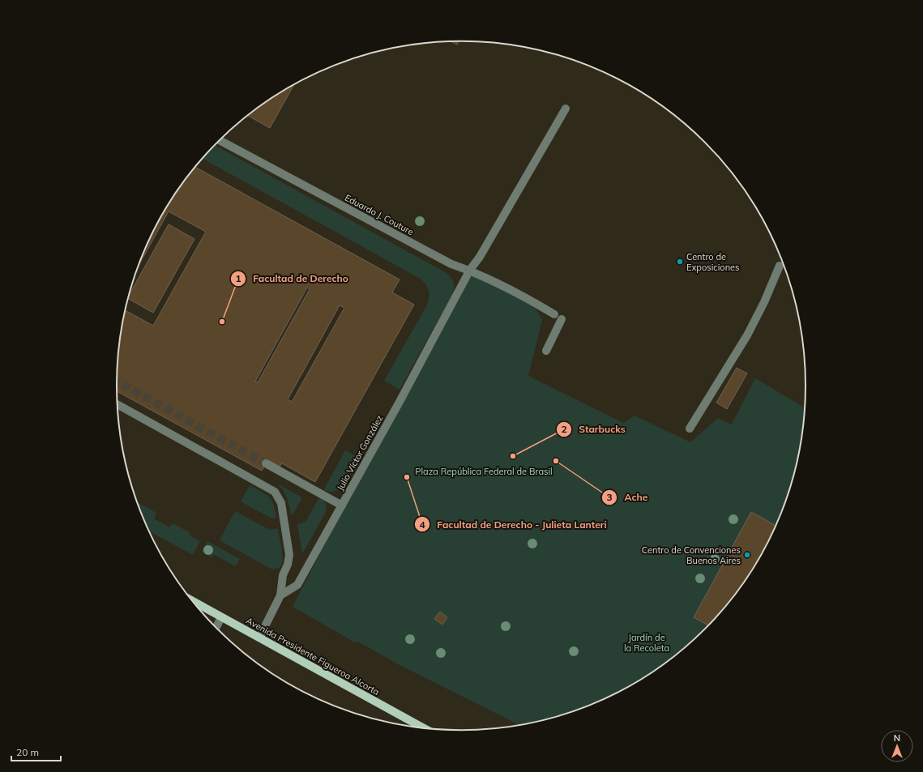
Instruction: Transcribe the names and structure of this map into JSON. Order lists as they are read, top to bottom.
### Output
{
  "streets": {
    "main road": ["Avenida Presidente Figueroa Alcorta"],
    "street": ["Eduardo J. Couture", "Julio Víctor González"]
  },
  "crossings": [
    ["Eduardo J. Couture", "Julio Víctor González"]
  ],
  "parks": ["Plaza República Federal de Brasil", "Jardín de la Recoleta"],
  "places": [
    "Centro de Exposiciones",
    "Facultad de Derecho",
    "Starbucks",
    "Ache",
    "Facultad de Derecho - Julieta Lanteri",
    "Centro de Convenciones Buenos Aires"
  ],
  "scale_bar": "20 m",
  "north": "top"
}
